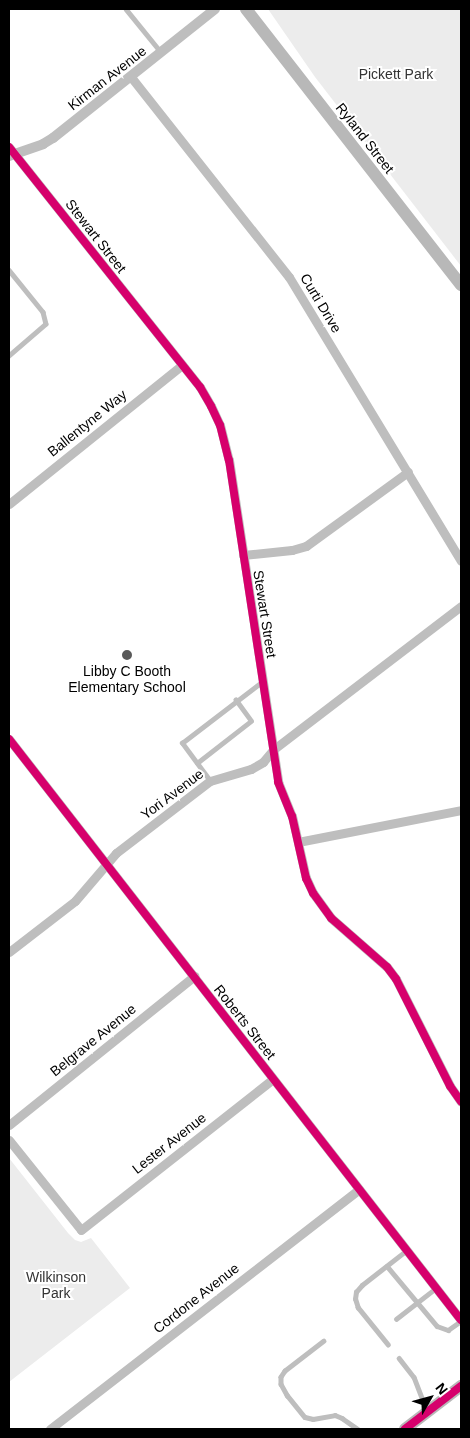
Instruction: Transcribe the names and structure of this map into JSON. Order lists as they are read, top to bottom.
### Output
{
  "streets": {
    "main road": ["Ryland Street"],
    "street": [
      "Kirman Avenue",
      "Stewart Street",
      "Curti Drive",
      "Ballentyne Way",
      "Yori Avenue",
      "Roberts Street",
      "Belgrave Avenue",
      "Lester Avenue",
      "Cordone Avenue"
    ]
  },
  "crossings": [
    ["Kirman Avenue", "Stewart Street"],
    ["Kirman Avenue", "Curti Drive"],
    ["Stewart Street", "Ballentyne Way"],
    ["Stewart Street", "Yori Avenue"],
    ["Yori Avenue", "Roberts Street"],
    ["Roberts Street", "Belgrave Avenue"],
    ["Roberts Street", "Lester Avenue"],
    ["Roberts Street", "Cordone Avenue"]
  ],
  "parks": ["Pickett Park", "Wilkinson Park"],
  "places": ["Libby C Booth Elementary School"],
  "north": "top right"
}
